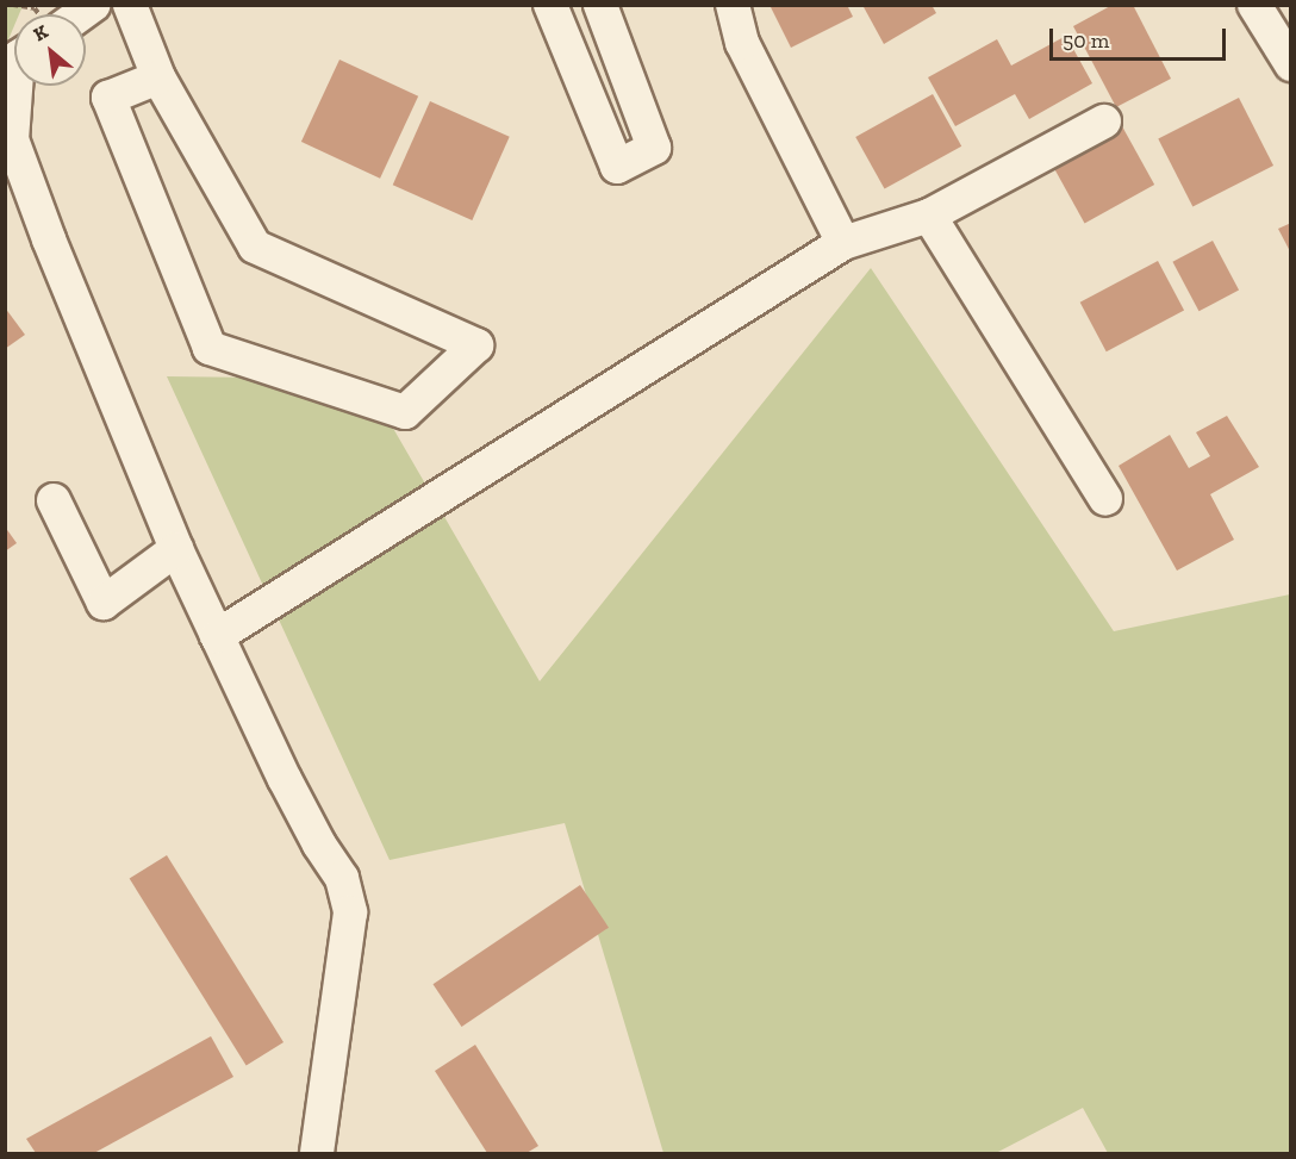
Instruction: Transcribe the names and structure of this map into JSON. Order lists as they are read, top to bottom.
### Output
{
  "scale_bar": "50 m",
  "north": "top left"
}
